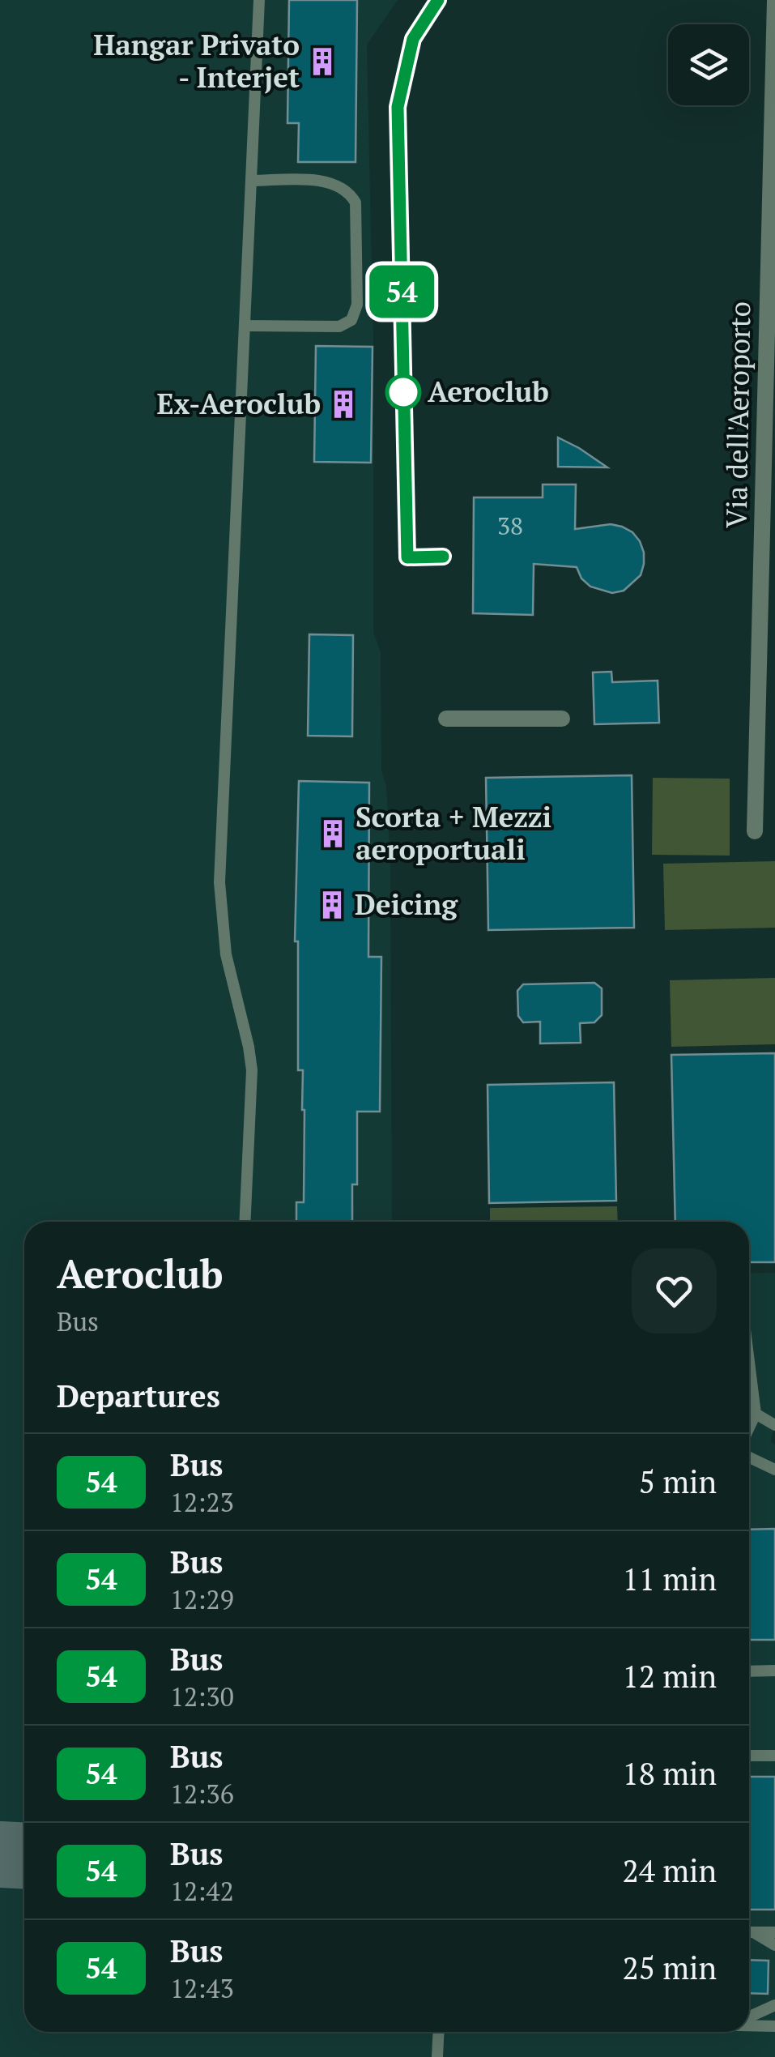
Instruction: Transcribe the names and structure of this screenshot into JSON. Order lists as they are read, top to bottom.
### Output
{
  "streets": {
    "street": ["Via dell'Aeroporto"]
  },
  "places": {
    "building": [
      "Hangar Privato - Interjet",
      "Ex-Aeroclub",
      "Scorta + Mezzi aeroportuali",
      "Deicing"
    ],
    "other": ["Aeroclub"]
  },
  "lines": ["bus line 54"],
  "house_numbers": ["38"],
  "page": {
    "on_map": "54",
    "heading": [
      ["Aeroclub", "Bus"],
      "Departures"
    ],
    "list": [
      {
        "mark": "54",
        "name": "Bus",
        "note": "12:23",
        "value": "5 min"
      },
      {
        "mark": "54",
        "name": "Bus",
        "note": "12:29",
        "value": "11 min"
      },
      {
        "mark": "54",
        "name": "Bus",
        "note": "12:30",
        "value": "12 min"
      },
      {
        "mark": "54",
        "name": "Bus",
        "note": "12:36",
        "value": "18 min"
      },
      {
        "mark": "54",
        "name": "Bus",
        "note": "12:42",
        "value": "24 min"
      },
      {
        "mark": "54",
        "name": "Bus",
        "note": "12:43",
        "value": "25 min"
      }
    ]
  }
}
